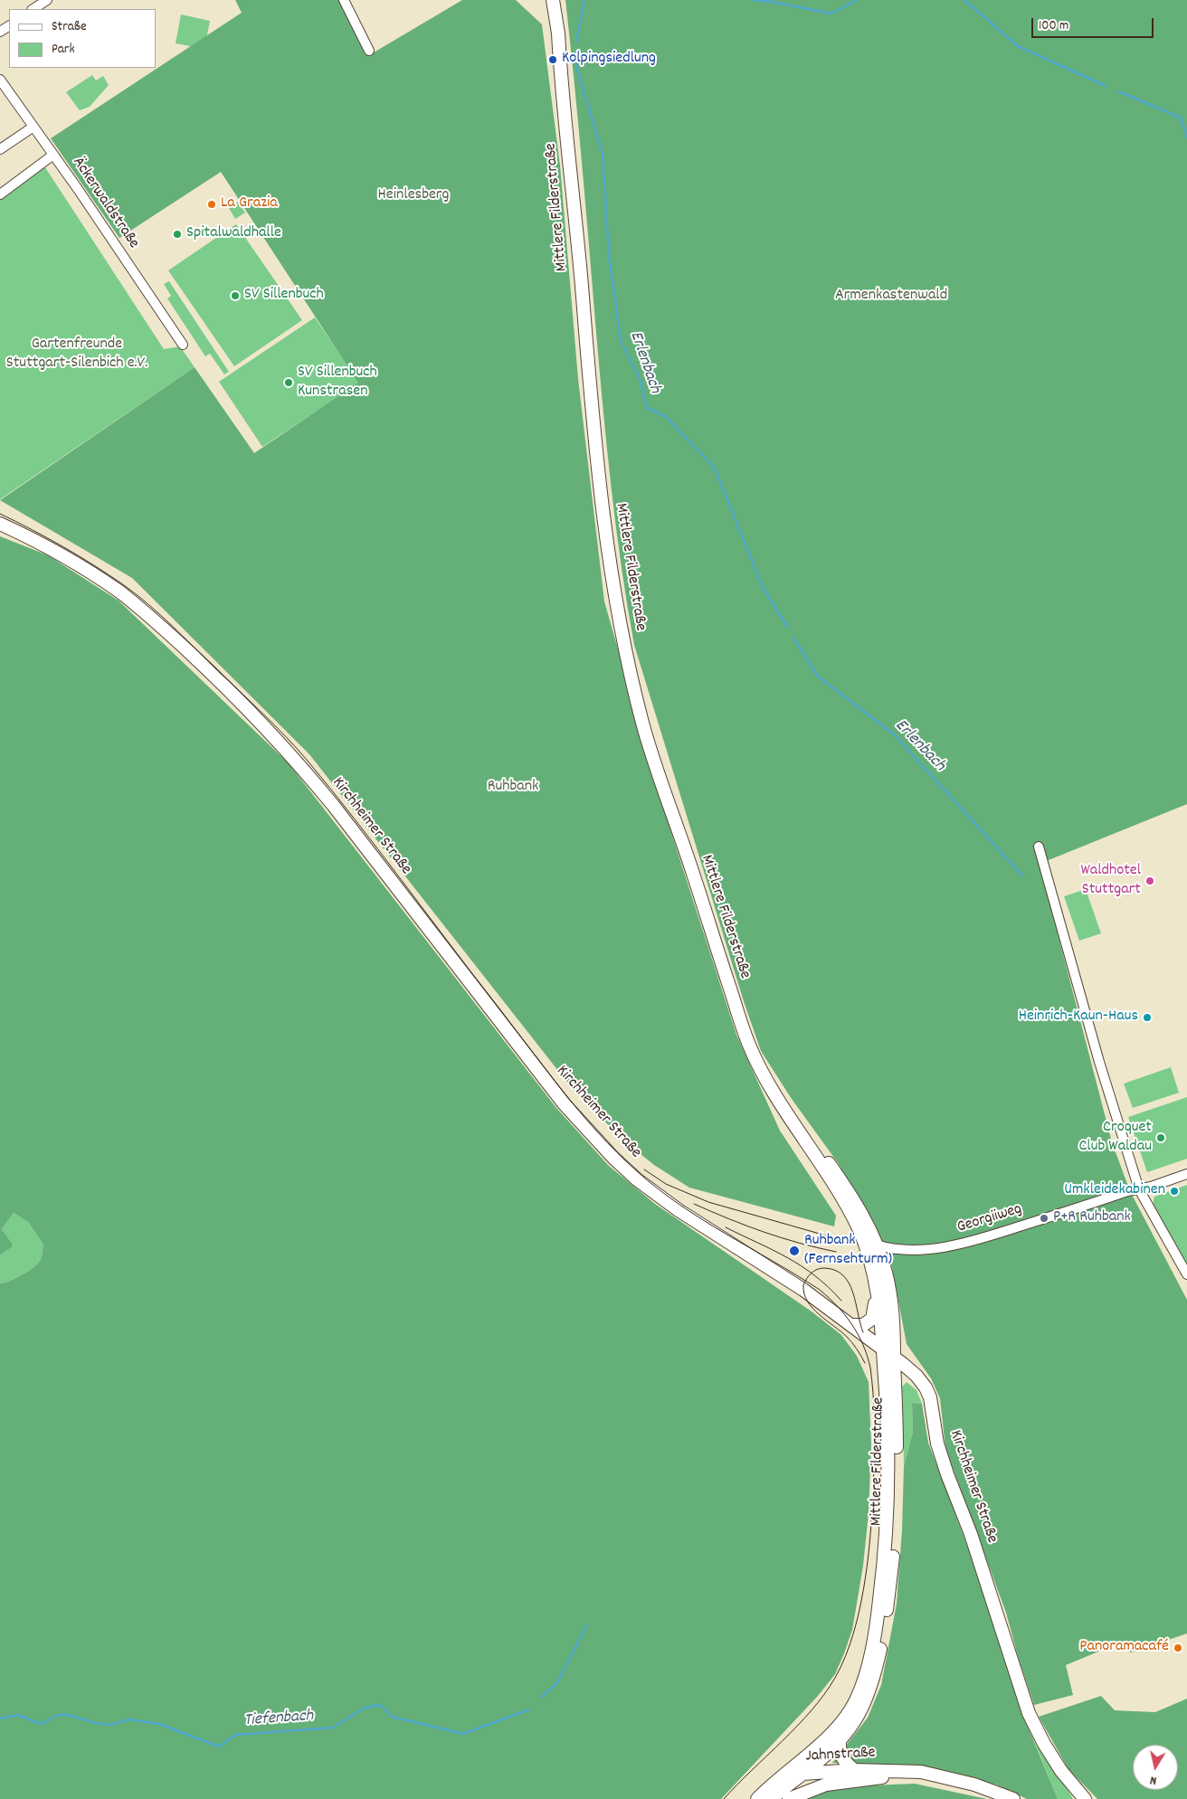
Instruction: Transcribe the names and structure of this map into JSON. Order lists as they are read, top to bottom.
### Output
{
  "streets": {
    "main road": ["Mittlere Filderstraße", "Kirchheimer Straße", "Jahnstraße"],
    "street": ["Äckerwaldstraße", "Georgiiweg"]
  },
  "crossings": [
    ["Mittlere Filderstraße", "Kirchheimer Straße"],
    ["Mittlere Filderstraße", "Georgiiweg"],
    ["Mittlere Filderstraße", "Jahnstraße"]
  ],
  "water": ["Erlenbach", "Tiefenbach"],
  "parks": [
    "Heinlesberg",
    "Armenkastenwald",
    "Gartenfreunde Stuttgart-Silenbich e.V.",
    "Ruhbank"
  ],
  "places": [
    "Kolpingsiedlung",
    "La Grazia",
    "Spitalwaldhalle",
    "SV Sillenbuch",
    "SV Sillenbuch Kunstrasen",
    "Waldhotel Stuttgart",
    "Heinrich-Kaun-Haus",
    "Croquet Club Waldau",
    "Umkleidekabinen",
    "P+R Ruhbank",
    "Ruhbank (Fernsehturm)",
    "Panoramacafé"
  ],
  "legend": ["Straße", "Park"],
  "scale_bar": "100 m",
  "north": "bottom"
}
